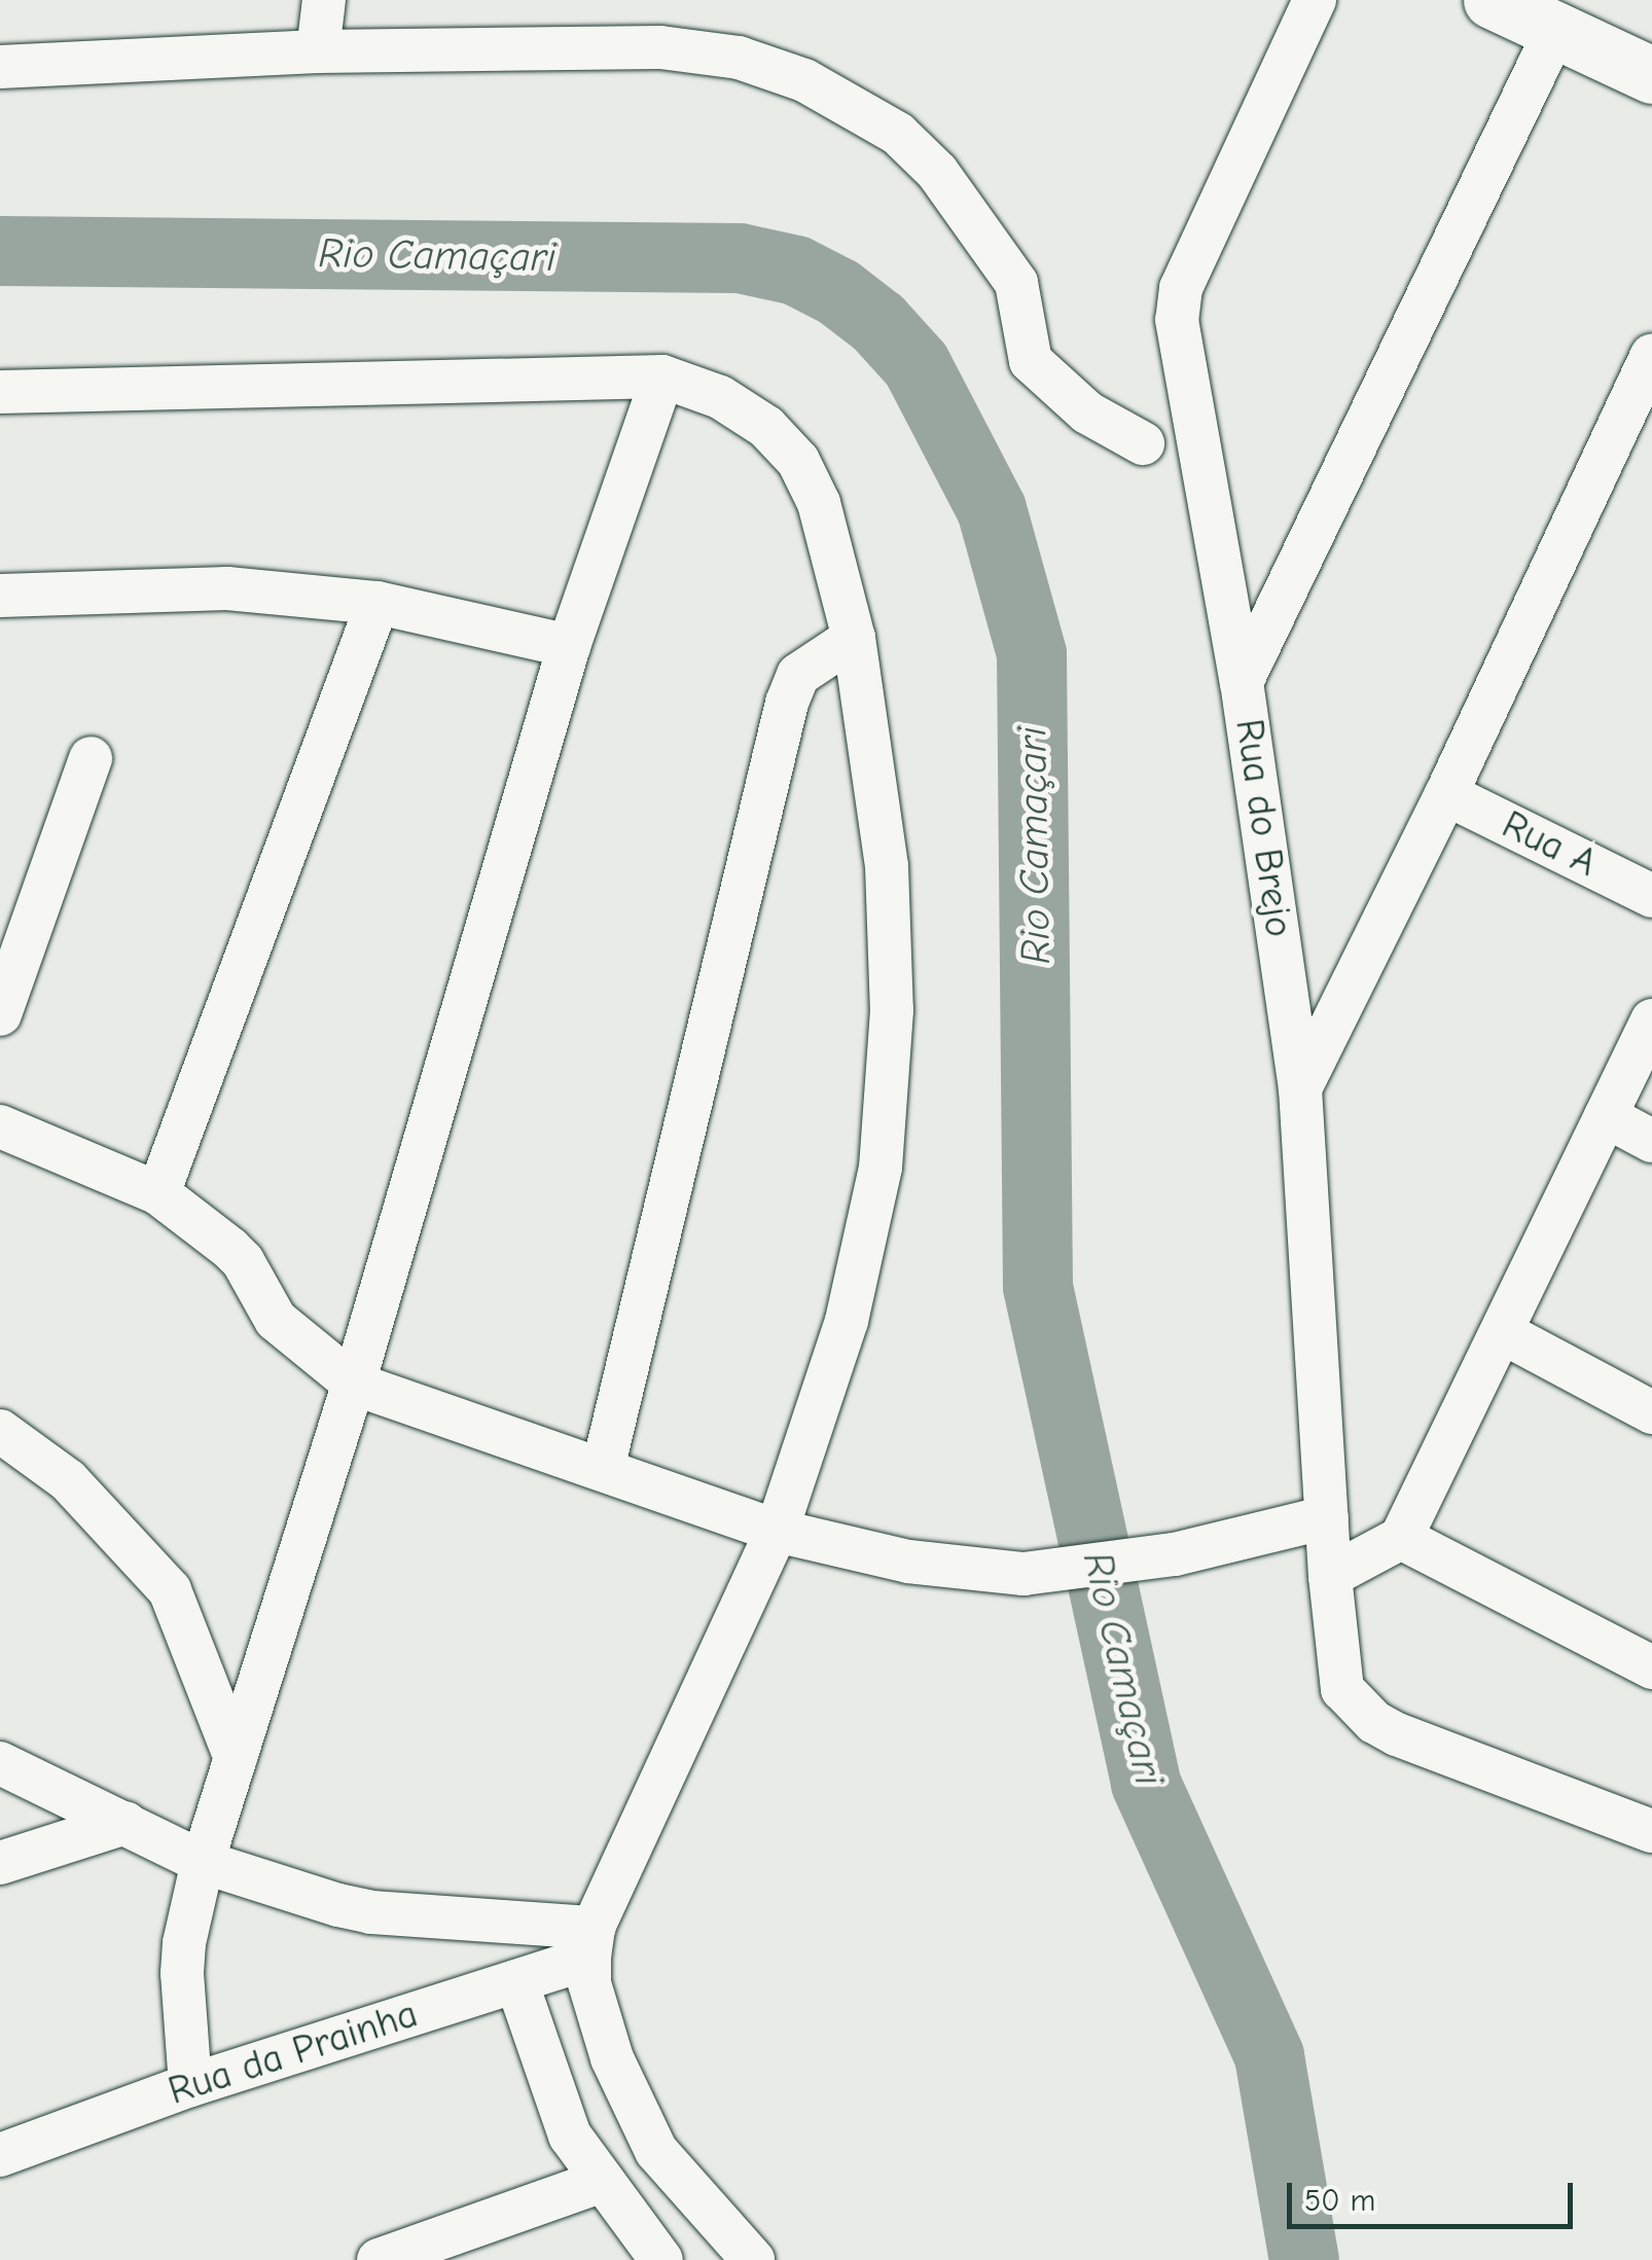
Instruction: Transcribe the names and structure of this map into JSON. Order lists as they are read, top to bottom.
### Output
{
  "streets": {
    "street": ["Rua do Brejo", "Rua A", "Rua da Prainha"]
  },
  "water": ["Rio Camaçari"],
  "scale_bar": "50 m"
}
